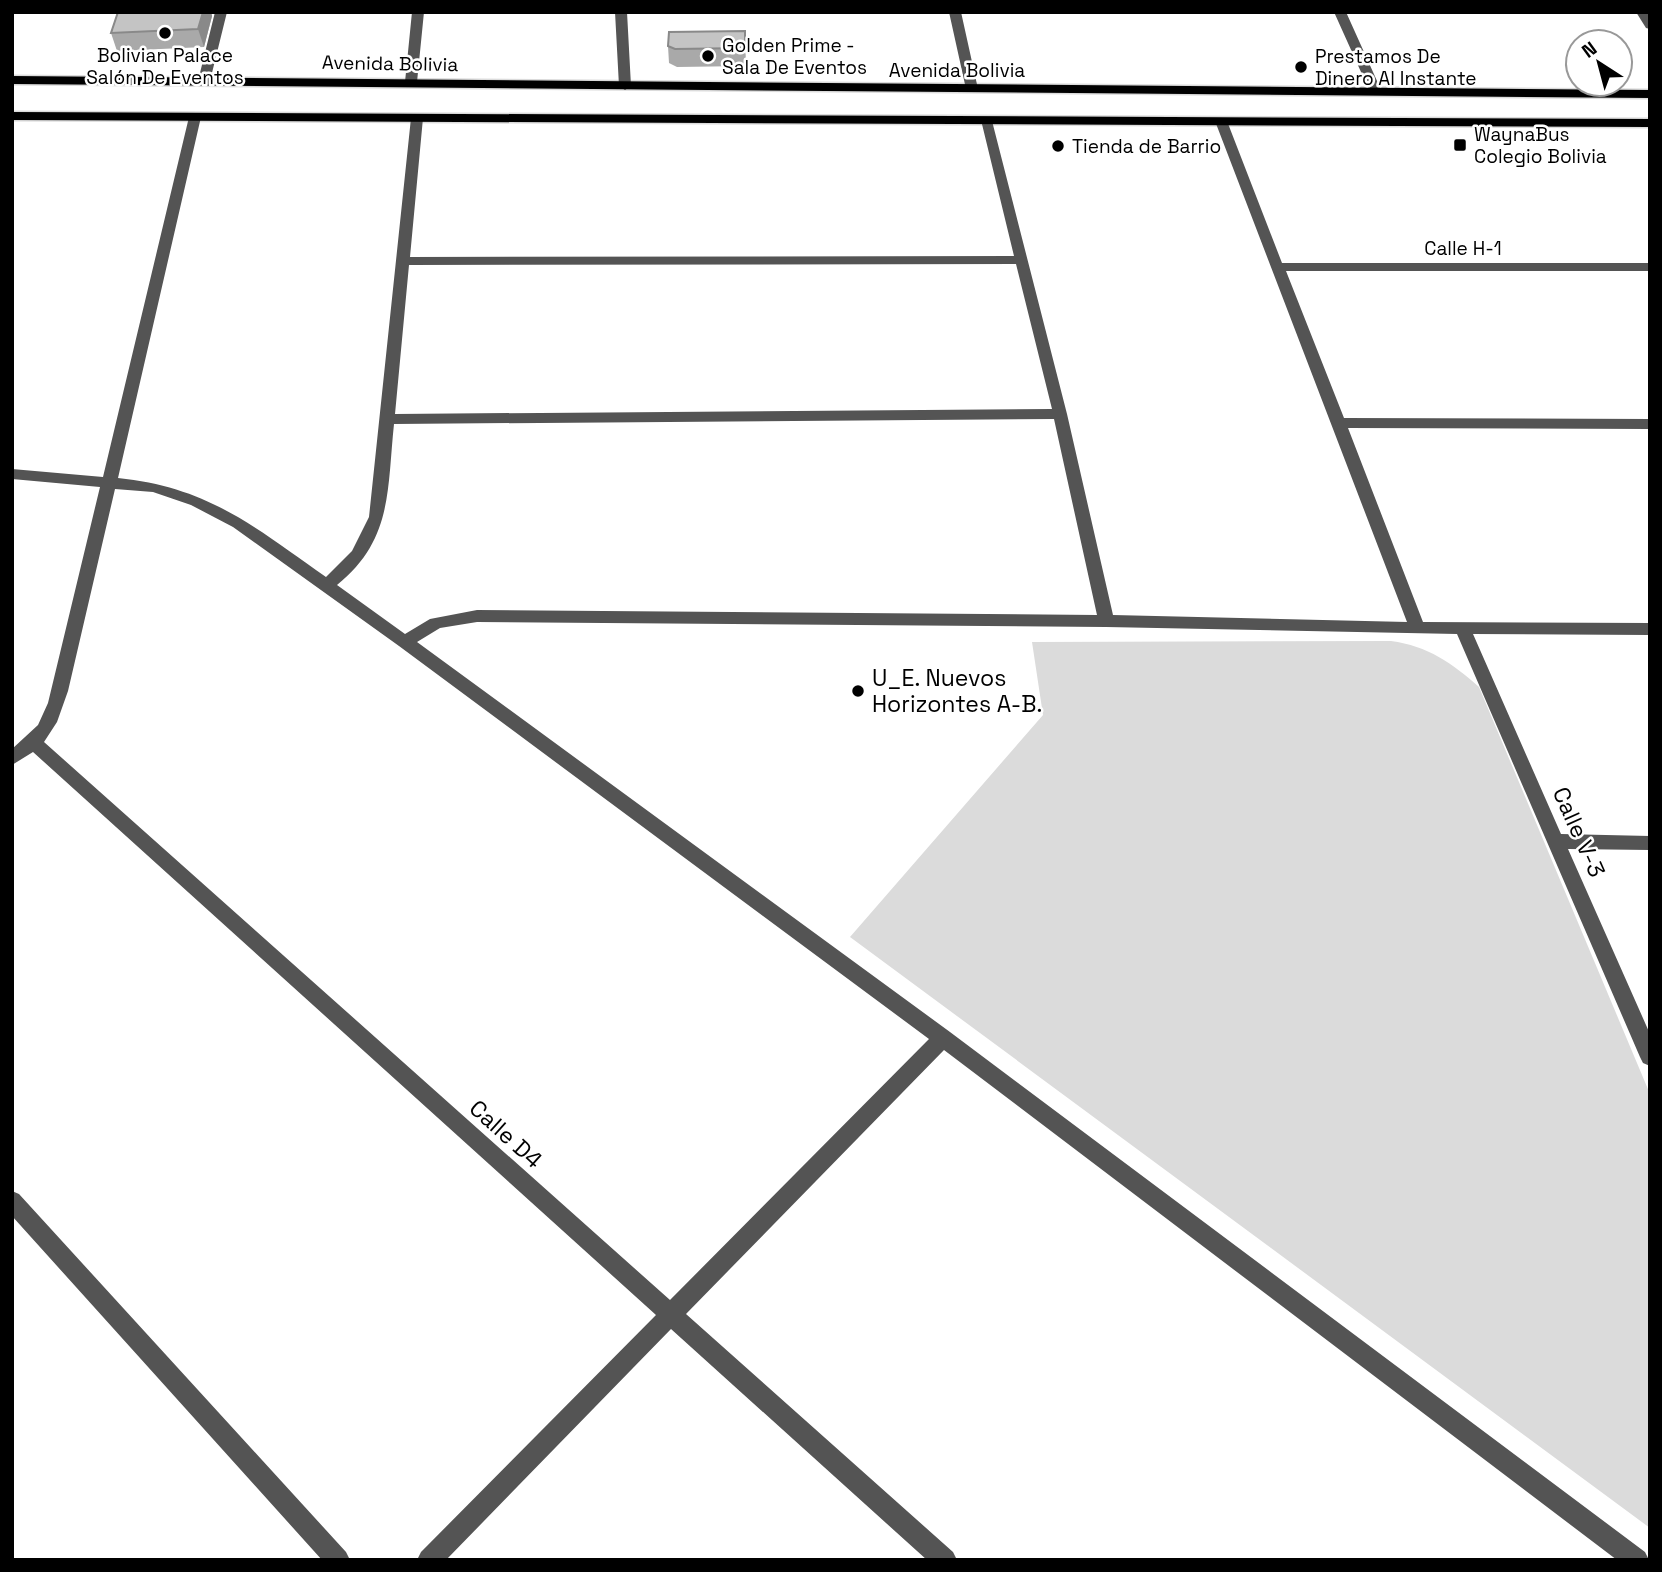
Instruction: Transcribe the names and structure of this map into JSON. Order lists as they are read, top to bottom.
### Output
{
  "streets": {
    "main road": ["Avenida Bolivia"],
    "street": ["Calle H-1", "Calle V-3", "Calle D4"]
  },
  "places": {
    "other": [
      "Bolivian Palace Salón De Eventos",
      "Golden Prime - Sala De Eventos",
      "Prestamos De Dinero Al Instante",
      "Tienda de Barrio",
      "U_E. Nuevos Horizontes A-B."
    ],
    "transit": ["WaynaBus Colegio Bolivia"]
  },
  "north": "top left"
}
